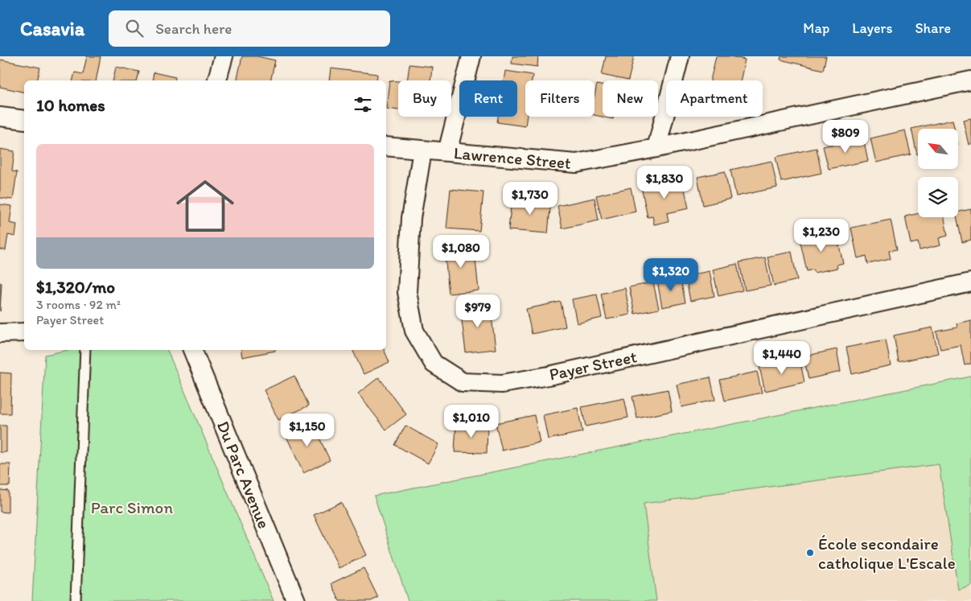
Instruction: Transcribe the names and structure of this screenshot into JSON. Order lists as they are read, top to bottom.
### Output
{
  "streets": {
    "street": ["Lawrence Street", "Payer Street", "Du Parc Avenue"]
  },
  "crossings": [
    ["Lawrence Street", "Payer Street"]
  ],
  "parks": ["Parc Simon"],
  "places": ["École secondaire catholique L'Escale"],
  "north": "top left",
  "page": {
    "header": "Casavia",
    "search": "Search here",
    "nav": ["Map", "Layers", "Share"],
    "chip": [
      "Buy",
      "Rent",
      "Filters",
      "New",
      "Apartment"
    ],
    "heading": "10 homes",
    "price": [
      "$809",
      "$1,830",
      "$1,730",
      "$1,230",
      "$1,080",
      "$1,320",
      "$979",
      "$1,440",
      "$1,010",
      "$1,150"
    ],
    "list": [
      {
        "name": "$1,320/mo",
        "note": "3 rooms · 92 m² · Payer Street"
      }
    ]
  }
}
